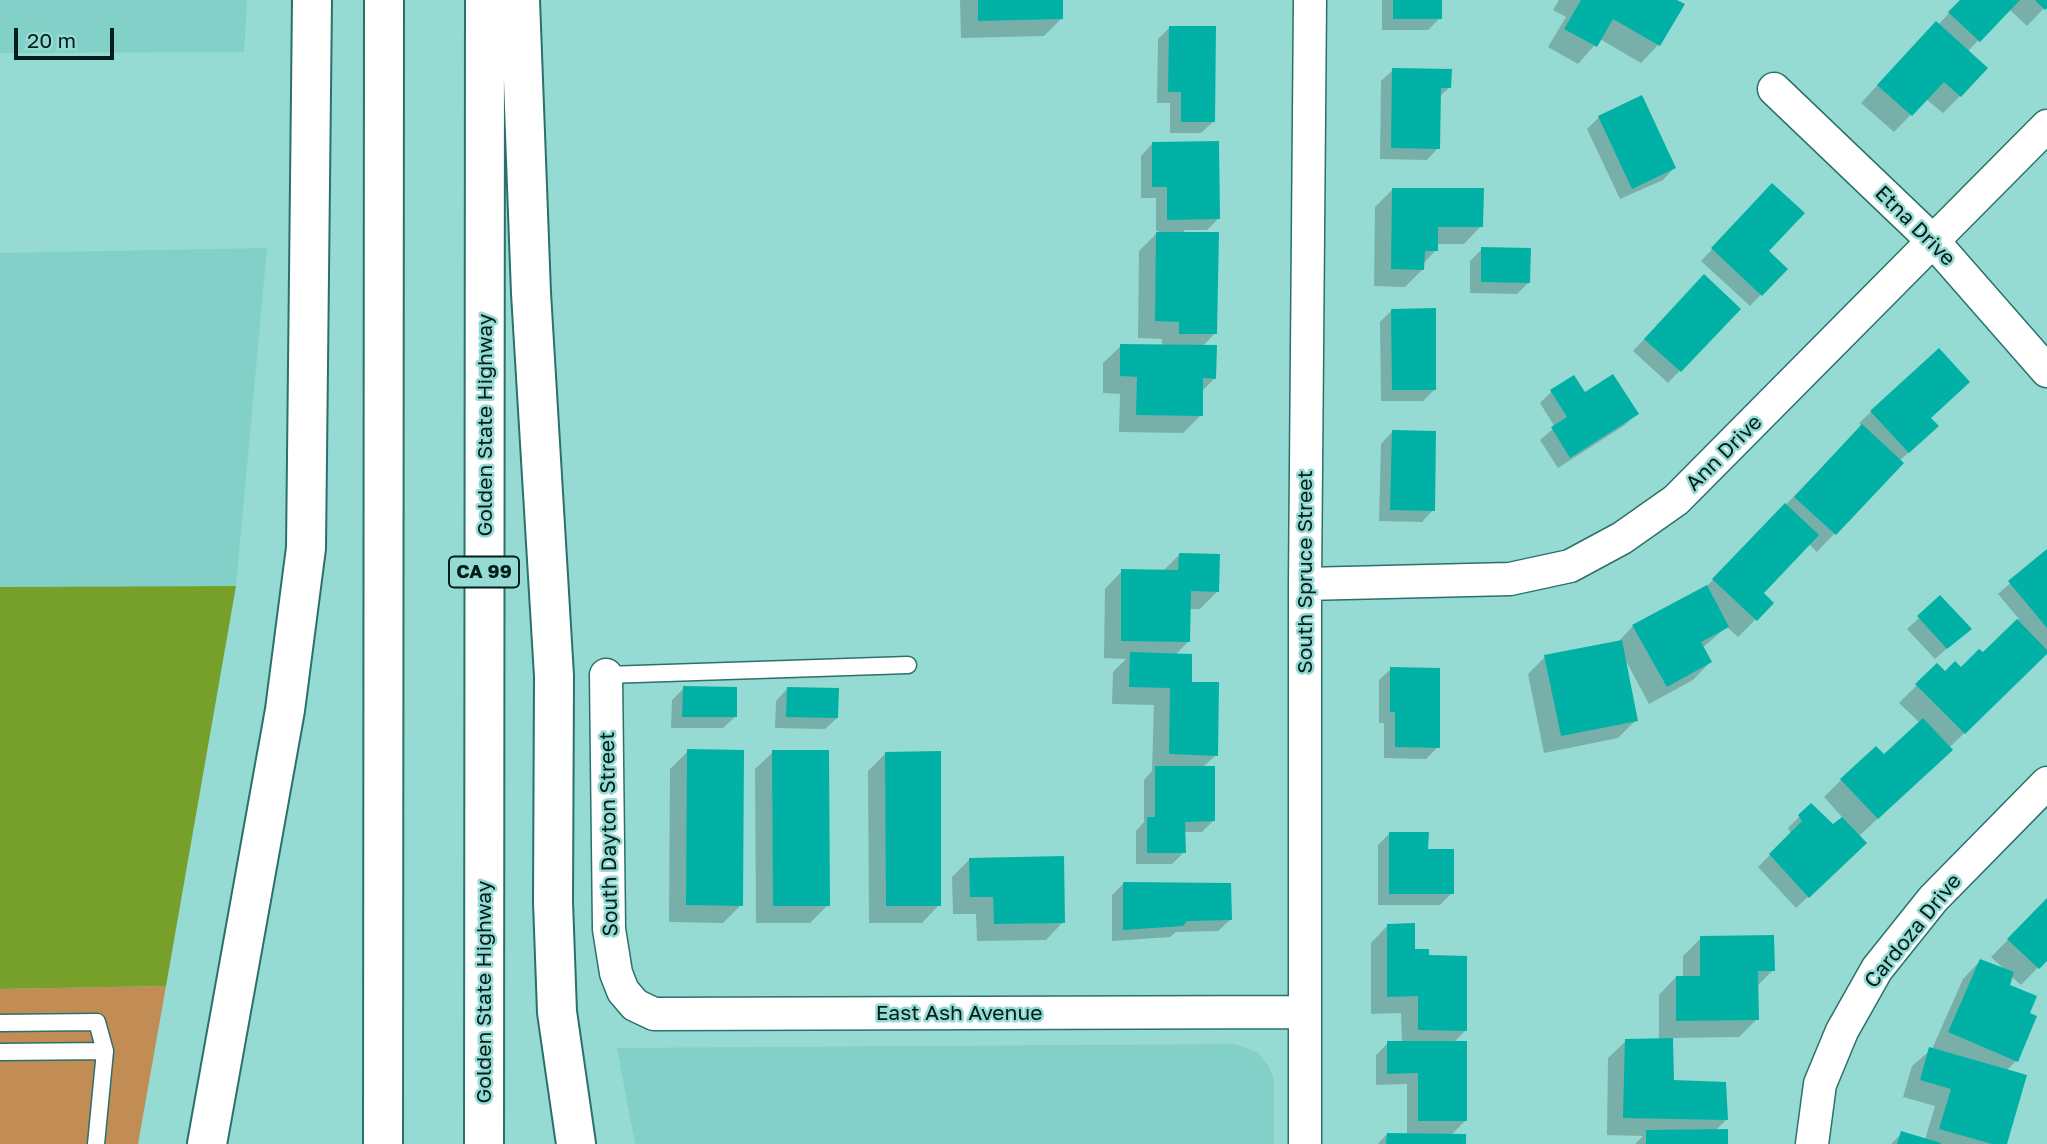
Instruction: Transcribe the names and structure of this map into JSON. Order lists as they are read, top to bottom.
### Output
{
  "streets": {
    "highway": ["Golden State Highway", "CA 99"],
    "street": [
      "Etna Drive",
      "Ann Drive",
      "South Spruce Street",
      "South Dayton Street",
      "Cardoza Drive",
      "East Ash Avenue"
    ]
  },
  "crossings": [
    ["Etna Drive", "Ann Drive"],
    ["Ann Drive", "South Spruce Street"],
    ["South Spruce Street", "East Ash Avenue"],
    ["South Dayton Street", "East Ash Avenue"]
  ],
  "scale_bar": "20 m"
}
